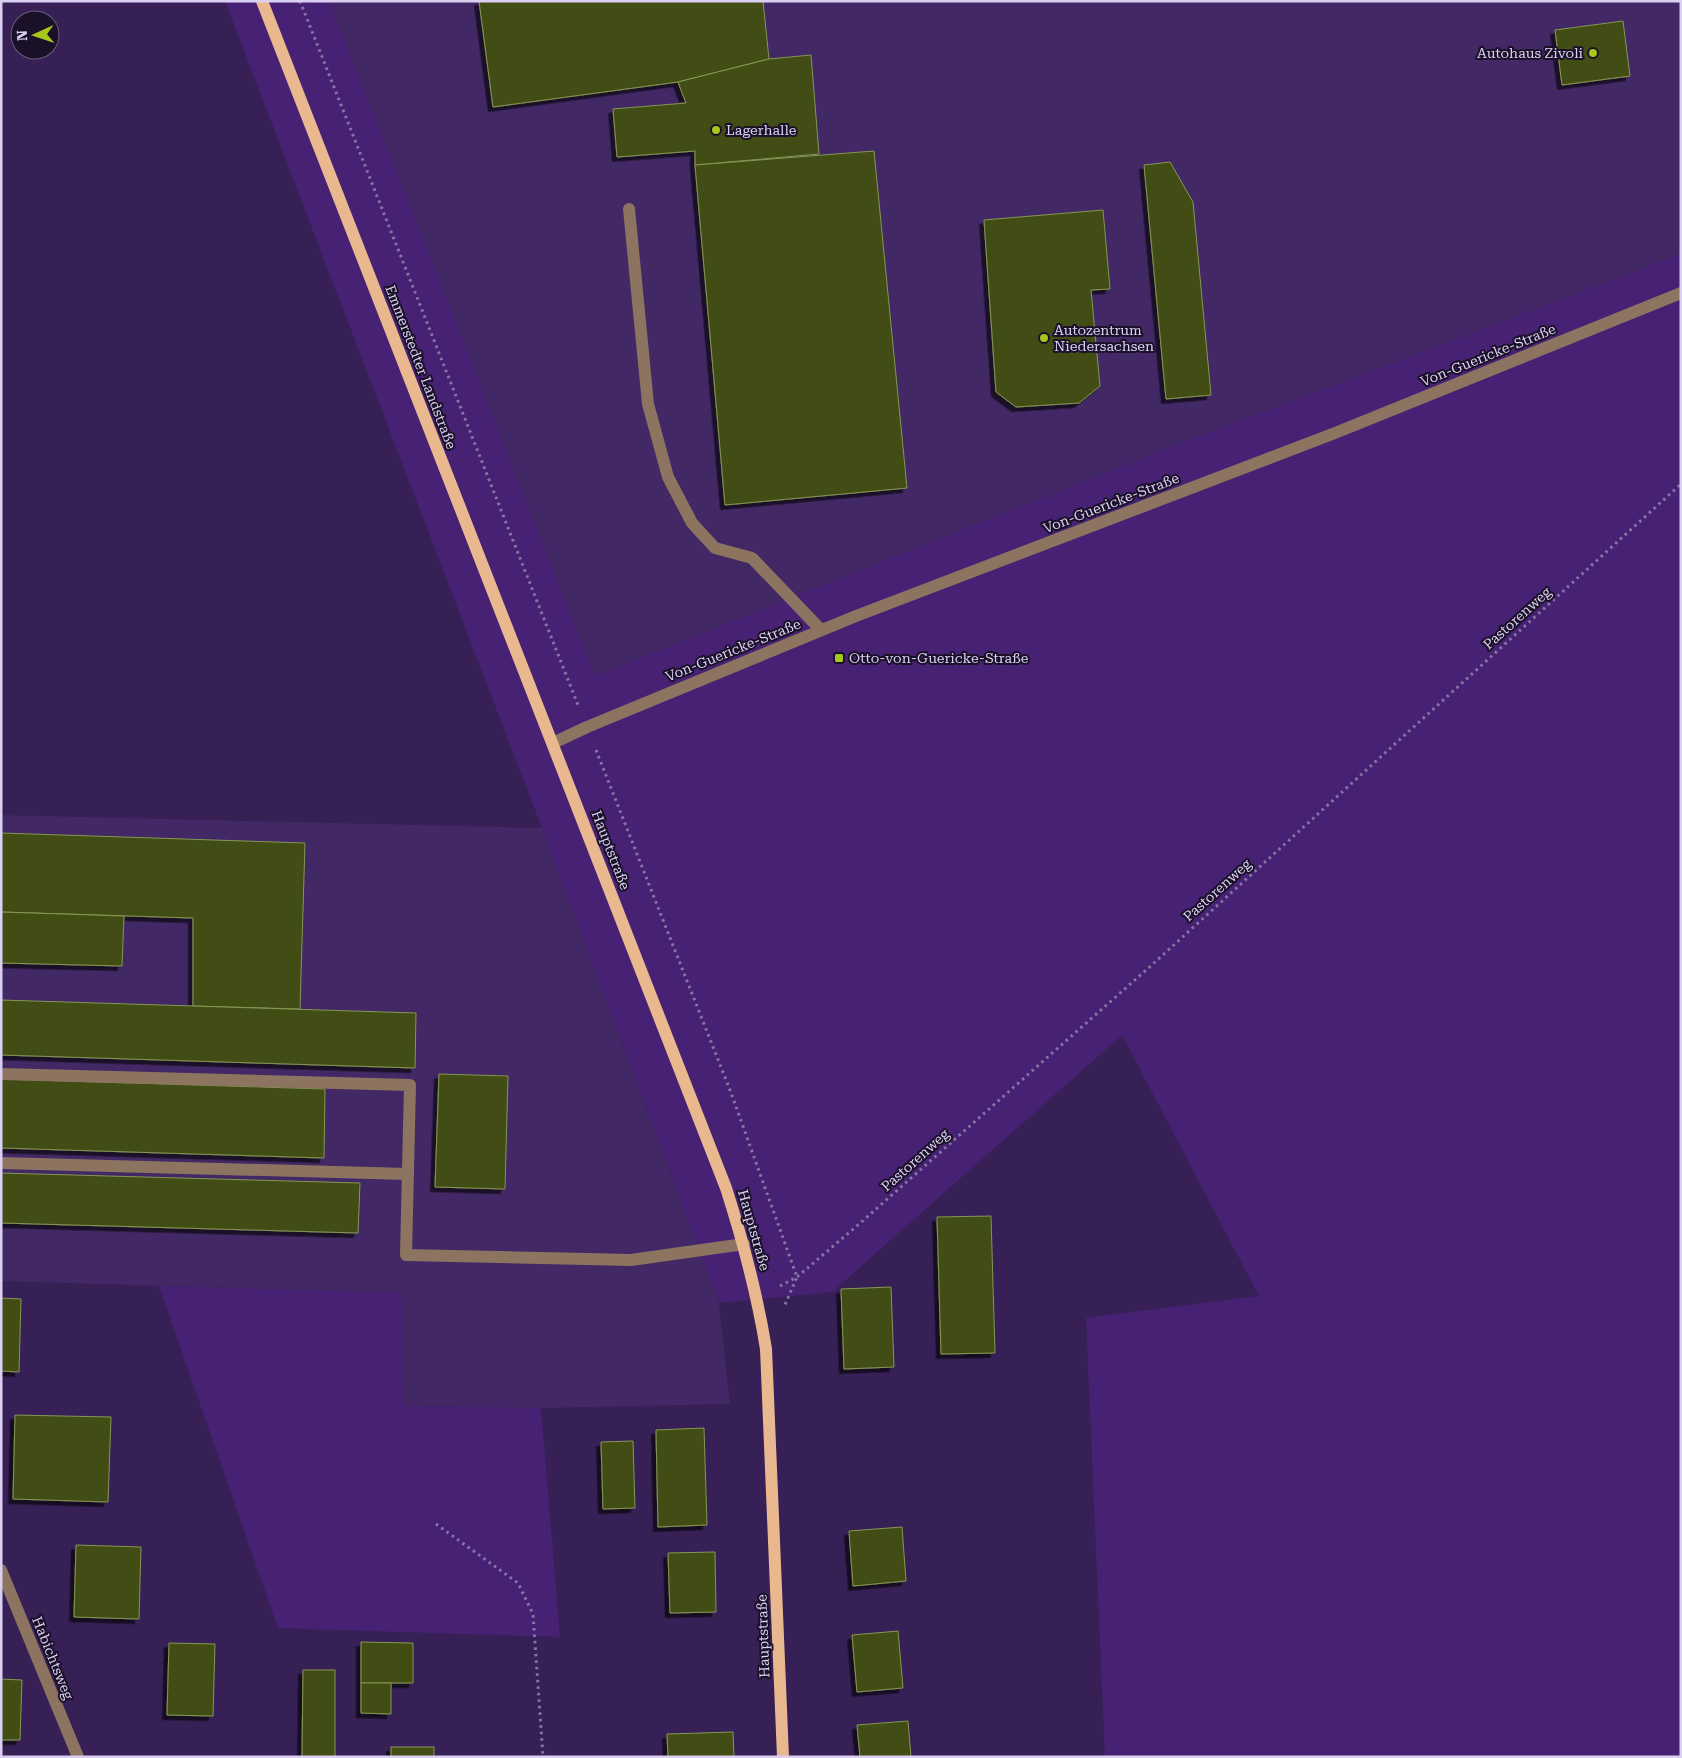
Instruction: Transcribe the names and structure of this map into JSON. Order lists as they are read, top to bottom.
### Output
{
  "streets": {
    "main road": ["Emmerstedter Landstraße", "Hauptstraße"],
    "street": ["Von-Guericke-Straße", "Habichtsweg"],
    "path": ["Pastorenweg"]
  },
  "crossings": [
    ["Von-Guericke-Straße", "Emmerstedter Landstraße"],
    ["Von-Guericke-Straße", "Hauptstraße"],
    ["Emmerstedter Landstraße", "Hauptstraße"],
    ["Pastorenweg", "Hauptstraße"]
  ],
  "places": {
    "other": ["Autohaus Zivoli", "Lagerhalle", "Autozentrum Niedersachsen"],
    "transit": ["Otto-von-Guericke-Straße"]
  },
  "north": "left"
}
